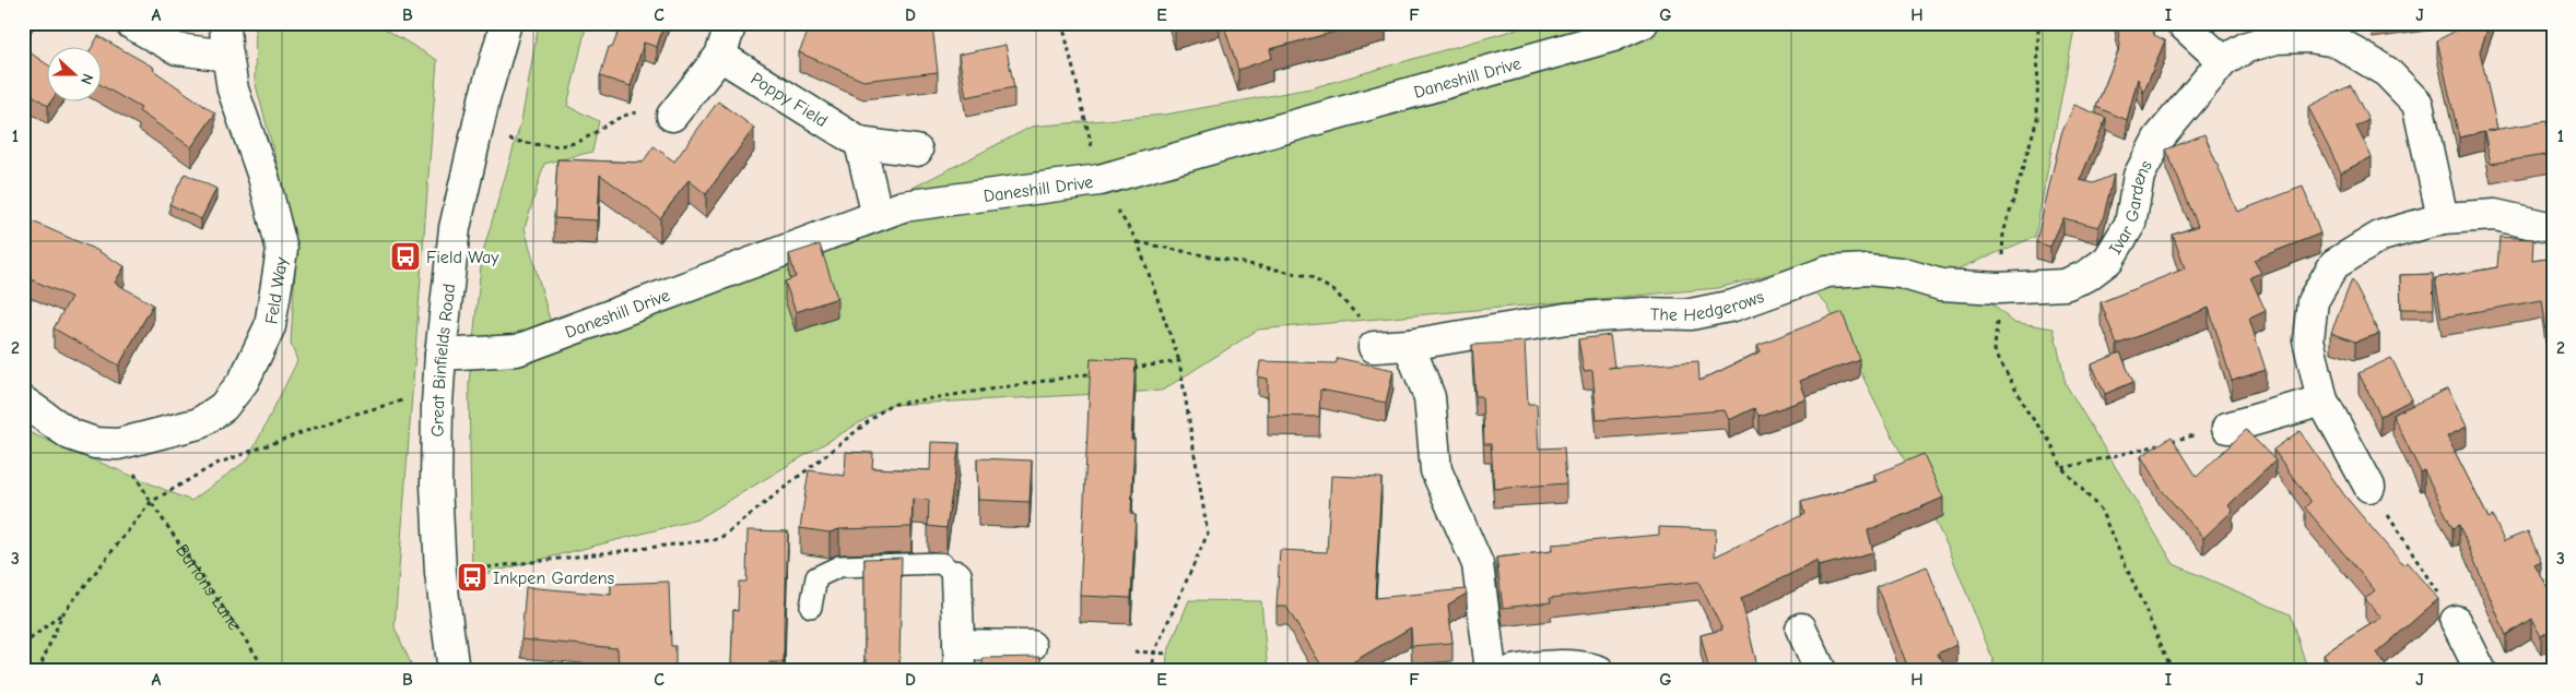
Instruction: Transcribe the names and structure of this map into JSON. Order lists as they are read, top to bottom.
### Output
{
  "streets": {
    "street": [
      "Daneshill Drive",
      "Poppy Field",
      "Ivar Gardens",
      "Feld Way",
      "The Hedgerows",
      "Great Binfields Road"
    ],
    "path": ["Bartons Lane"]
  },
  "crossings": [
    ["Daneshill Drive", "Great Binfields Road"],
    ["Ivar Gardens", "The Hedgerows"]
  ],
  "places": {
    "bus stop": ["Field Way", "Inkpen Gardens"]
  },
  "north": "right",
  "grid": {
    "columns": [
      "A",
      "B",
      "C",
      "D",
      "E",
      "F",
      "G",
      "H",
      "I",
      "J"
    ],
    "rows": ["1", "2", "3"]
  }
}
